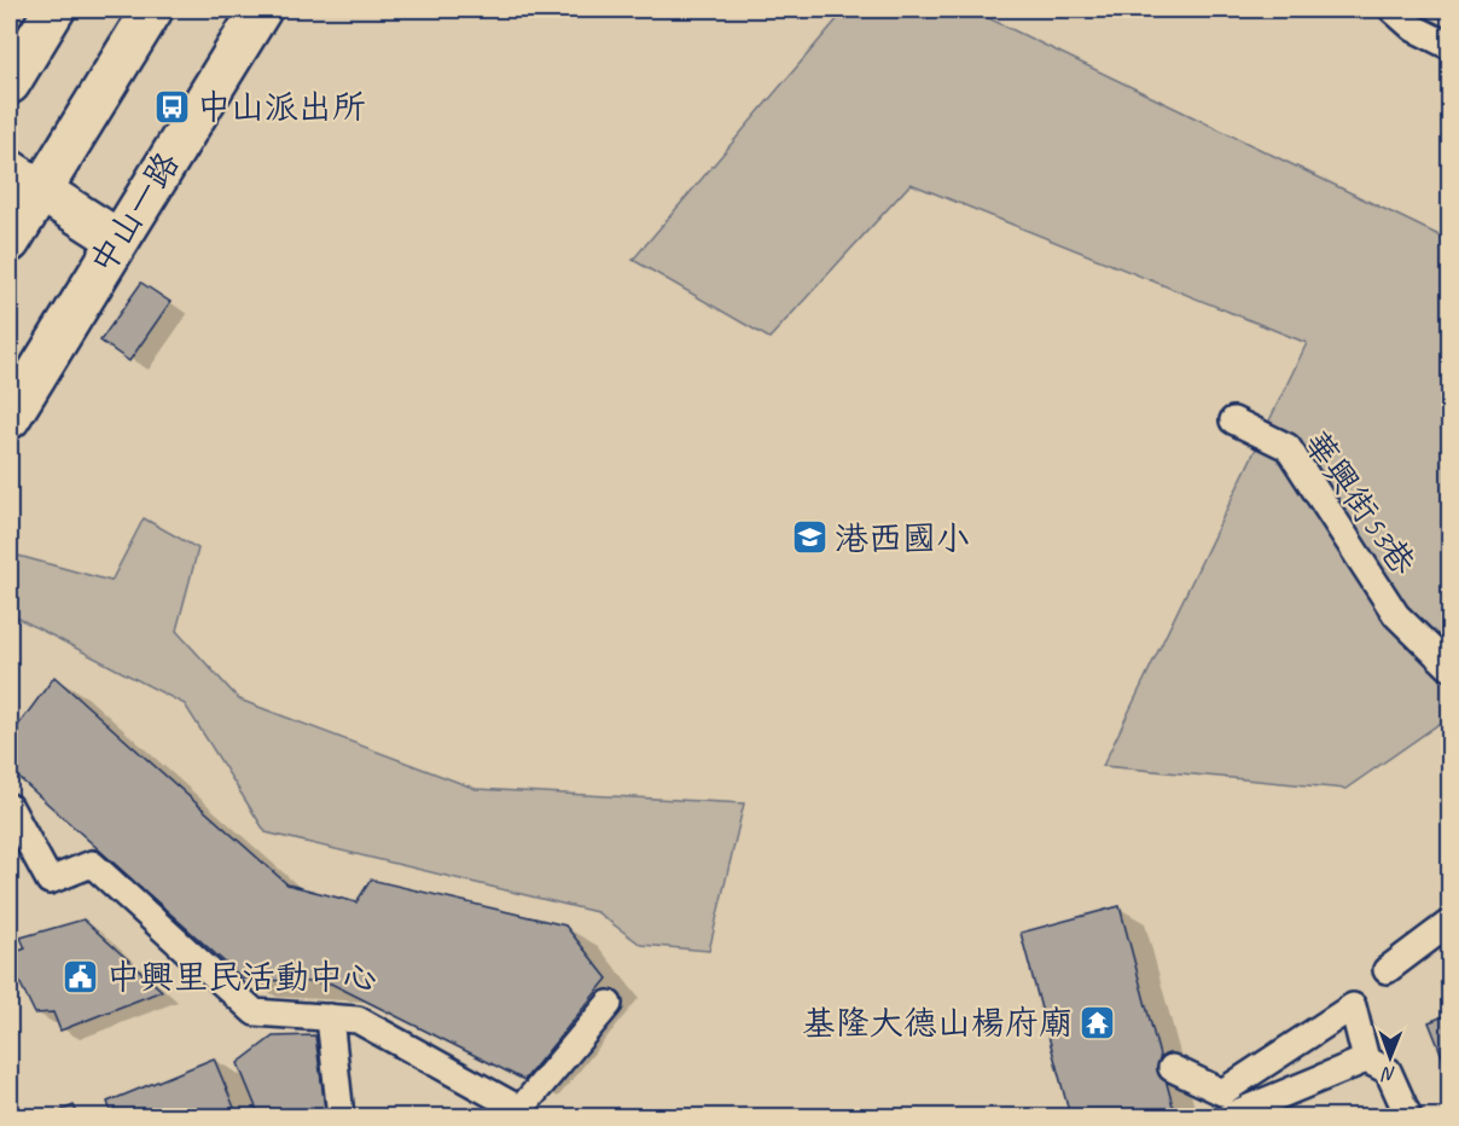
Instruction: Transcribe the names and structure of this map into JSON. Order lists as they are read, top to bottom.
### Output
{
  "streets": {
    "street": ["中山一路"],
    "lane": ["華興街53巷"]
  },
  "places": {
    "bus stop": ["中山派出所"],
    "school or university": ["港西國小"],
    "public building": ["中興里民活動中心"],
    "temple": ["基隆大德山楊府廟"]
  },
  "north": "bottom"
}
